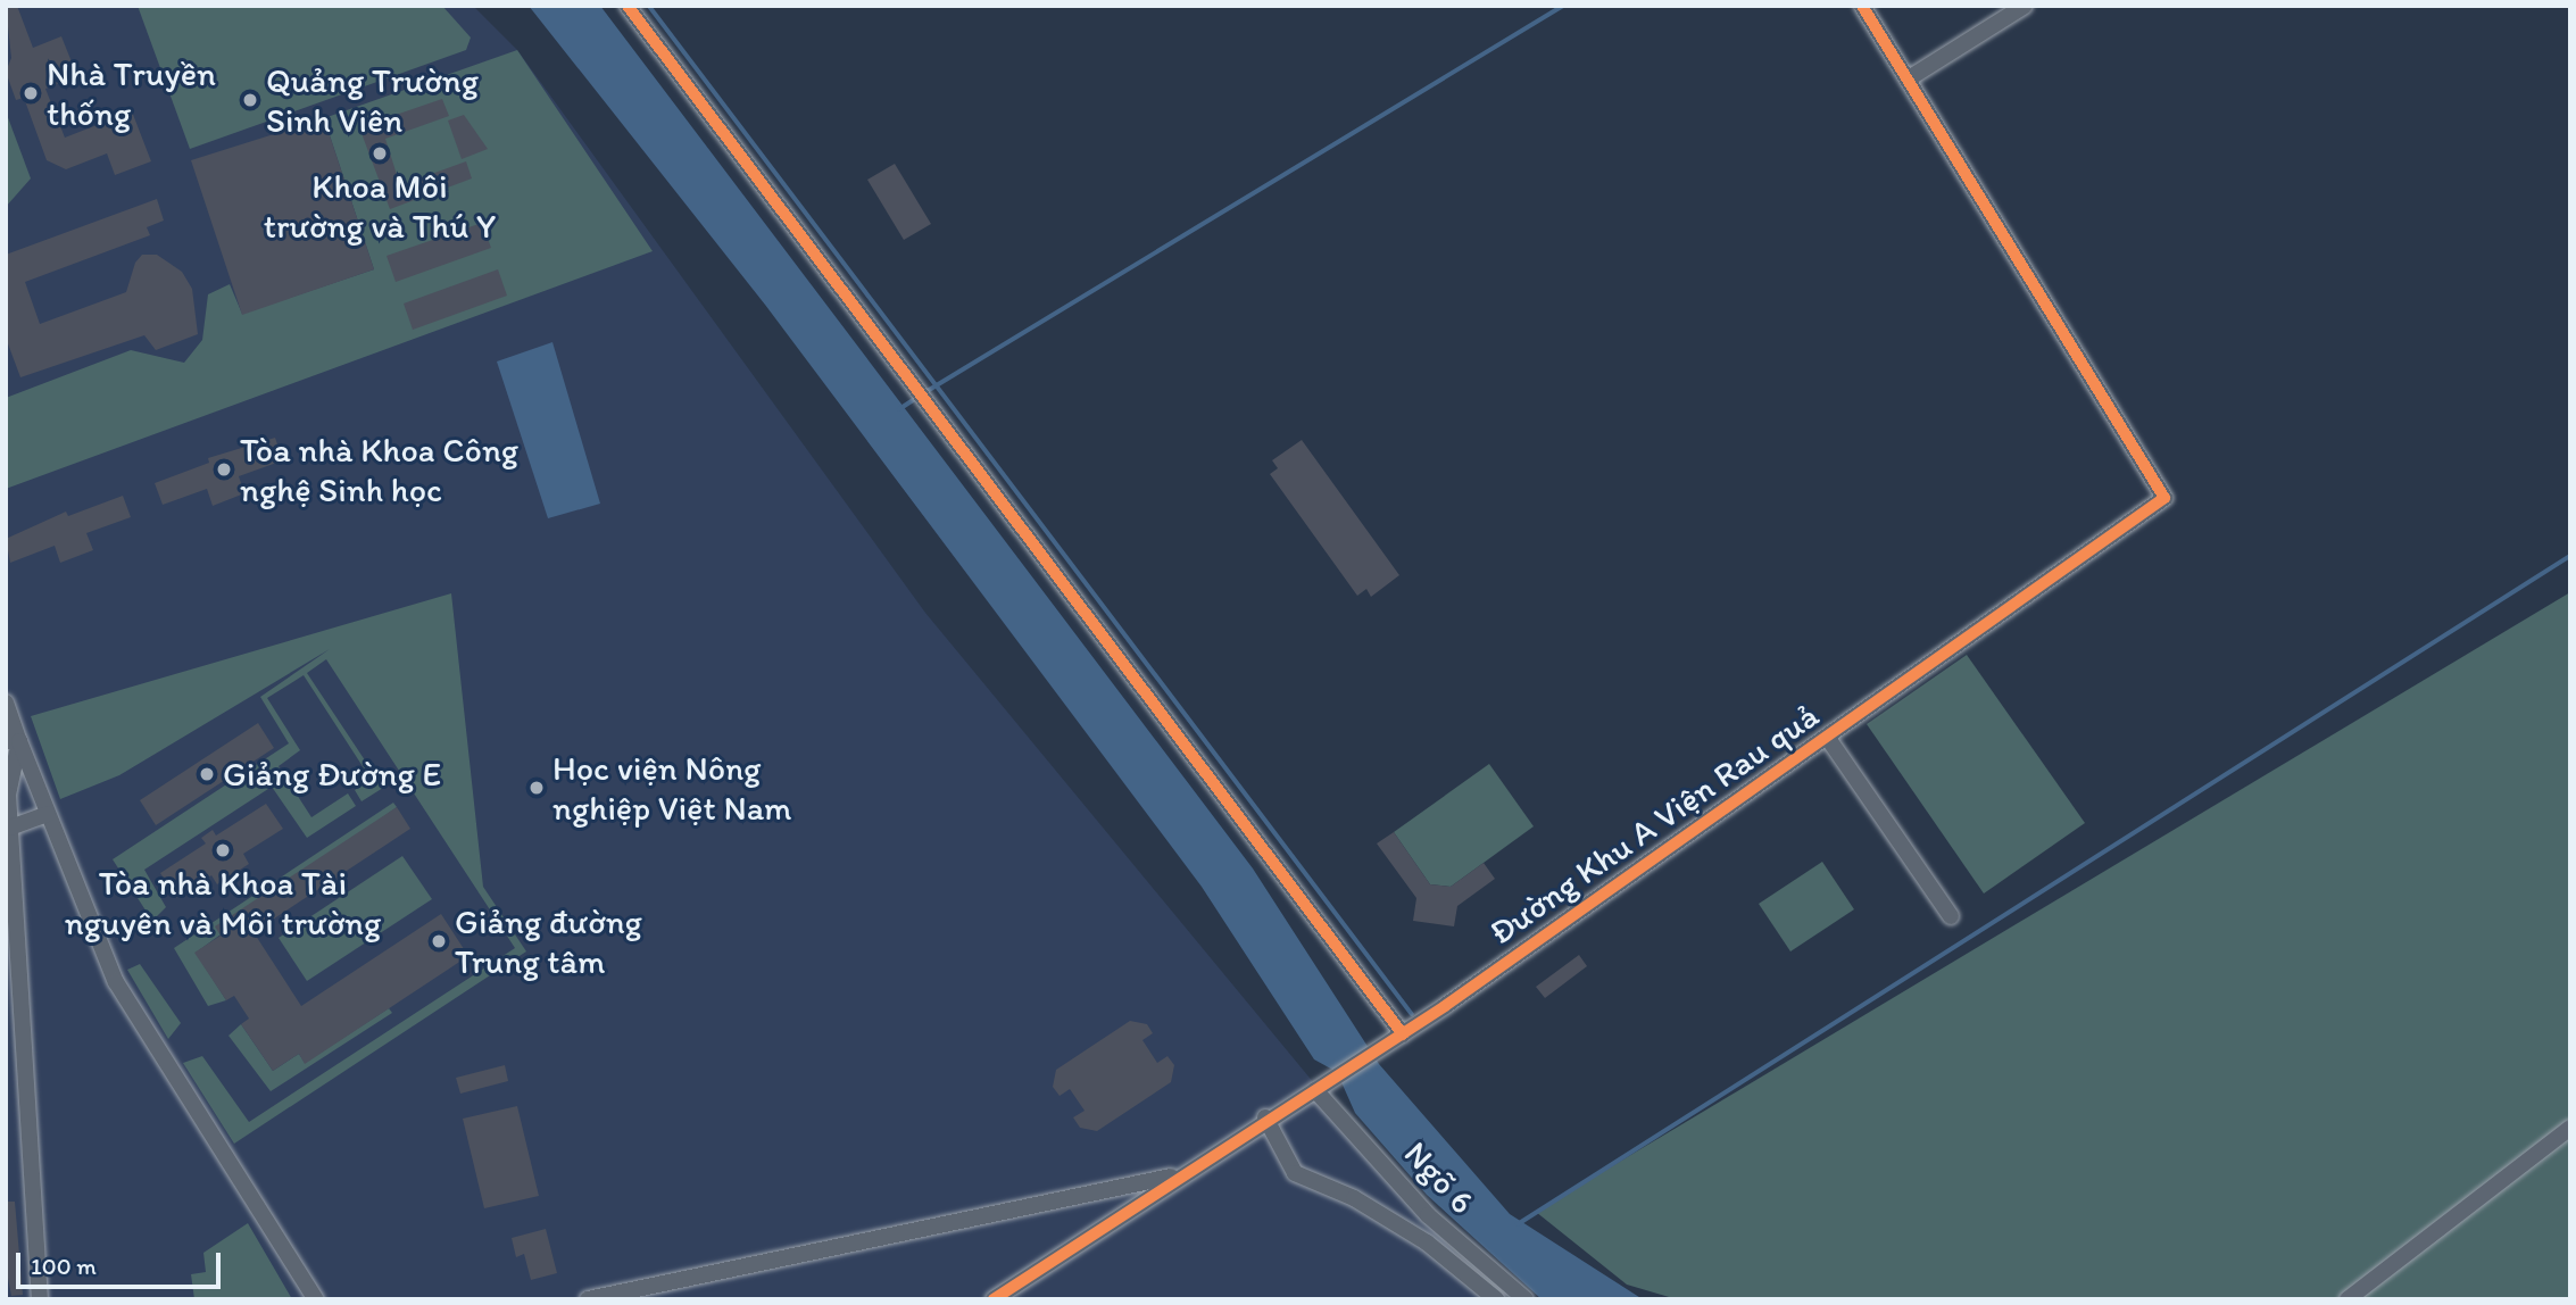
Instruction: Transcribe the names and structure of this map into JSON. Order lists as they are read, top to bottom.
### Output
{
  "streets": {
    "street": ["Đường Khu A Viện Rau quả", "Ngõ 6"]
  },
  "crossings": [
    ["Đường Khu A Viện Rau quả", "Ngõ 6"]
  ],
  "places": [
    "Nhà Truyền thống",
    "Quảng Trường Sinh Viên",
    "Khoa Môi trường và Thú Y",
    "Tòa nhà Khoa Công nghệ Sinh học",
    "Giảng Đường E",
    "Học viện Nông nghiệp Việt Nam",
    "Tòa nhà Khoa Tài nguyên và Môi trường",
    "Giảng đường Trung tâm"
  ],
  "scale_bar": "100 m"
}
